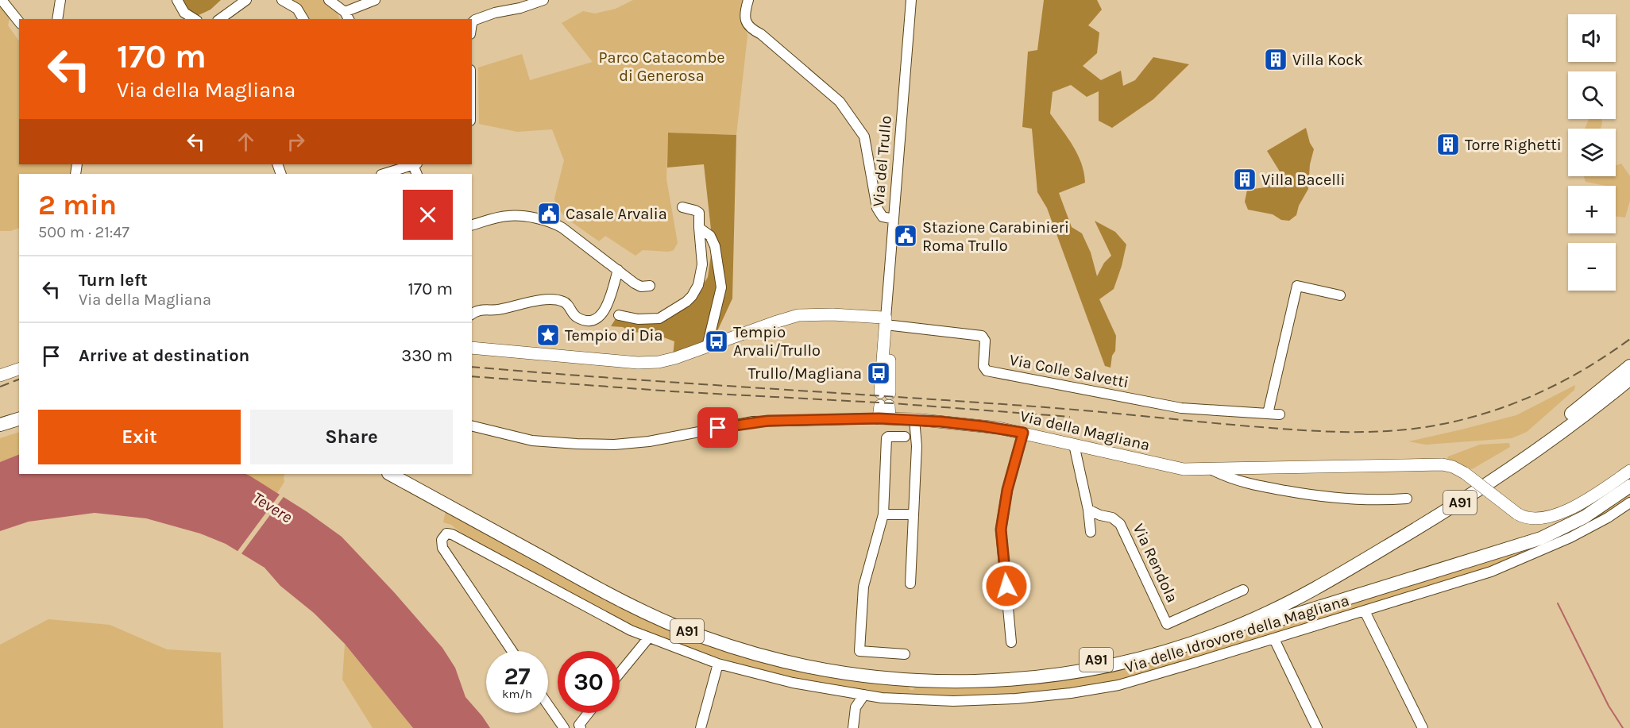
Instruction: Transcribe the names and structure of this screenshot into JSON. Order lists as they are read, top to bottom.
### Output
{
  "streets": {
    "highway": ["A91"],
    "main road": ["Via del Trullo", "Via della Magliana"],
    "street": ["Via Colle Salvetti", "Via Rendola", "Via delle Idrovore della Magliana"]
  },
  "crossings": [
    ["Via del Trullo", "Via Colle Salvetti"]
  ],
  "water": ["Tevere"],
  "parks": ["Parco Catacombe di Generosa"],
  "places": {
    "building": ["Villa Kock", "Torre Righetti", "Villa Bacelli"],
    "public building": ["Casale Arvalia", "Stazione Carabinieri Roma Trullo"],
    "place": ["Tempio di Dia"],
    "bus stop": ["Tempio Arvali/Trullo", "Trullo/Magliana"]
  },
  "page": {
    "map_buttons": ["+", "−"],
    "turn": ["170 m", "Via della Magliana"],
    "heading": ["2 min", "500 m · 21:47"],
    "list": [
      {
        "name": "Turn left",
        "note": "Via della Magliana",
        "value": "170 m"
      },
      {
        "name": "Arrive at destination",
        "value": "330 m"
      }
    ],
    "buttons": ["Exit", "Share"],
    "speed": "27 km/h",
    "limit": "30"
  }
}
